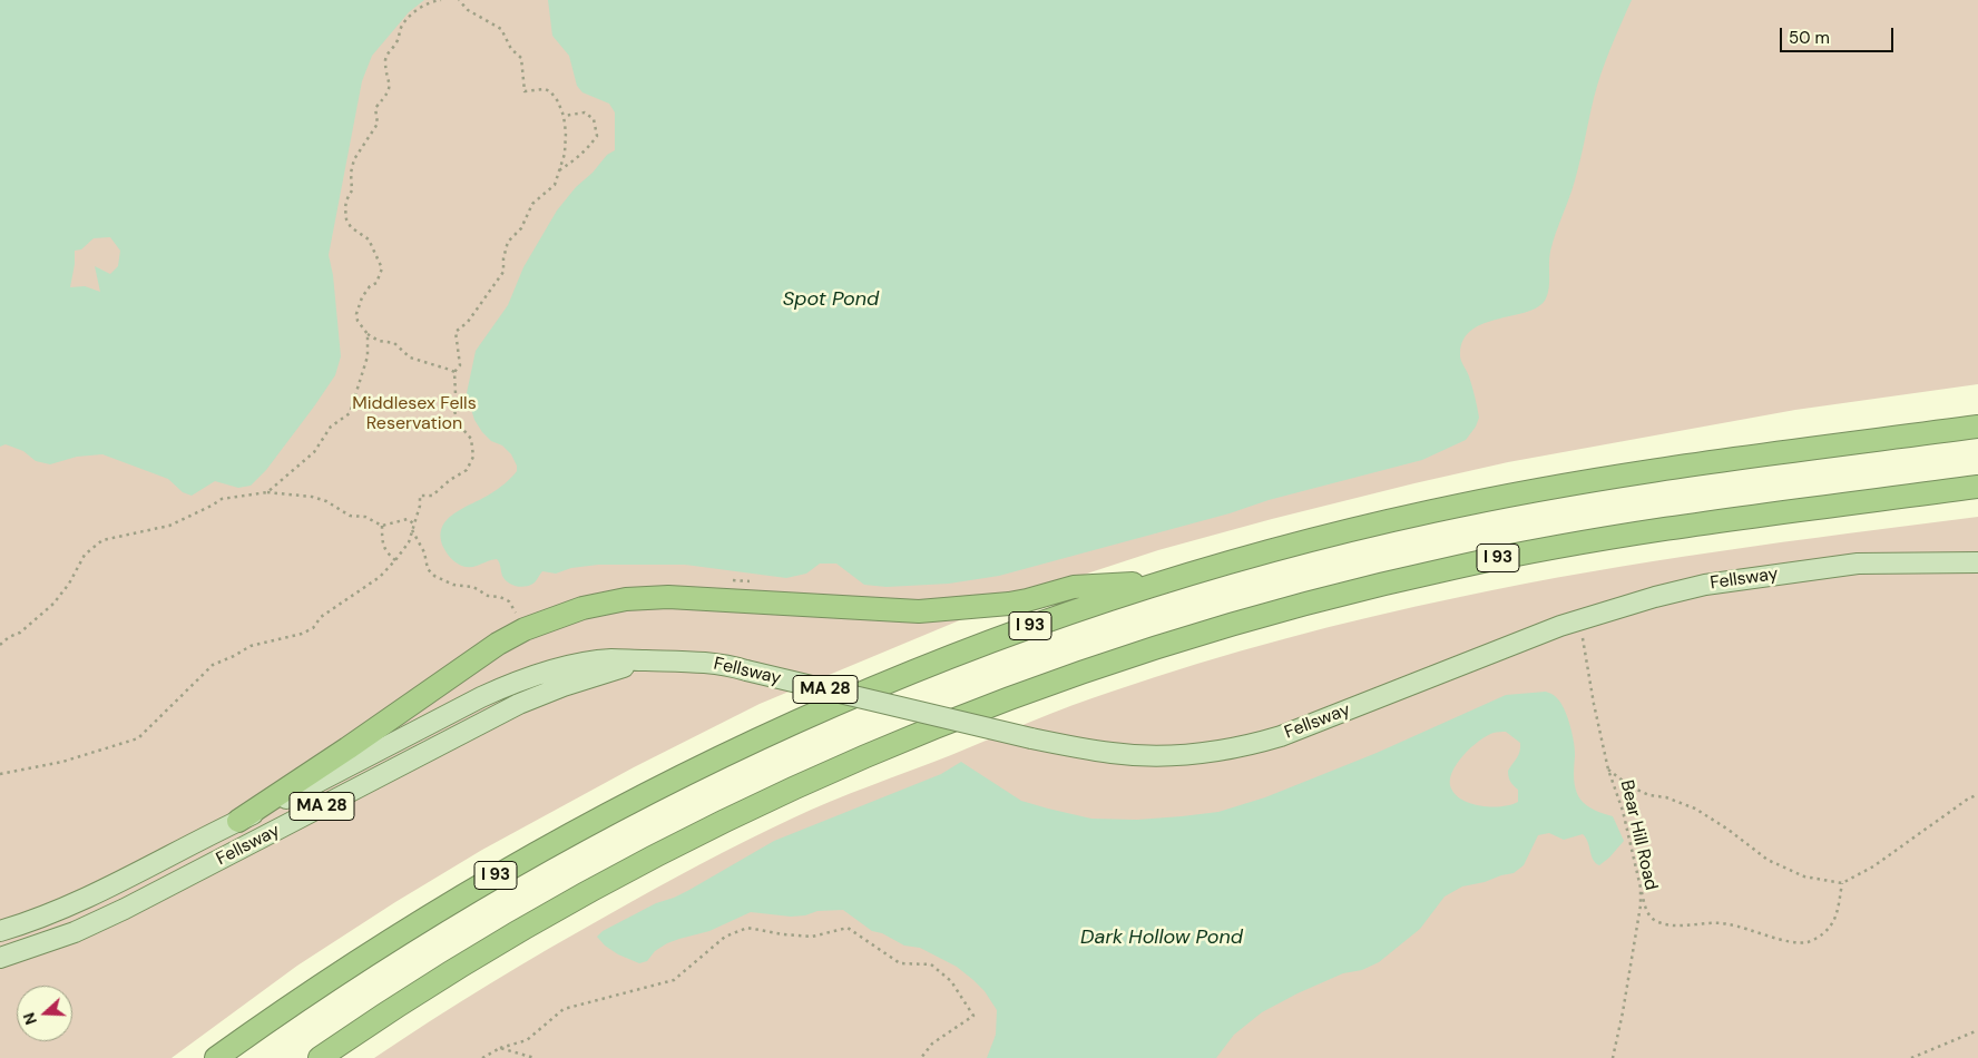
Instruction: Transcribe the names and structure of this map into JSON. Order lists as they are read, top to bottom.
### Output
{
  "streets": {
    "highway": ["I 93"],
    "main road": ["Fellsway", "MA 28"],
    "path": ["Bear Hill Road"]
  },
  "crossings": [
    ["Fellsway", "Bear Hill Road"]
  ],
  "water": ["Spot Pond", "Dark Hollow Pond"],
  "parks": ["Middlesex Fells Reservation"],
  "scale_bar": "50 m",
  "north": "left"
}
